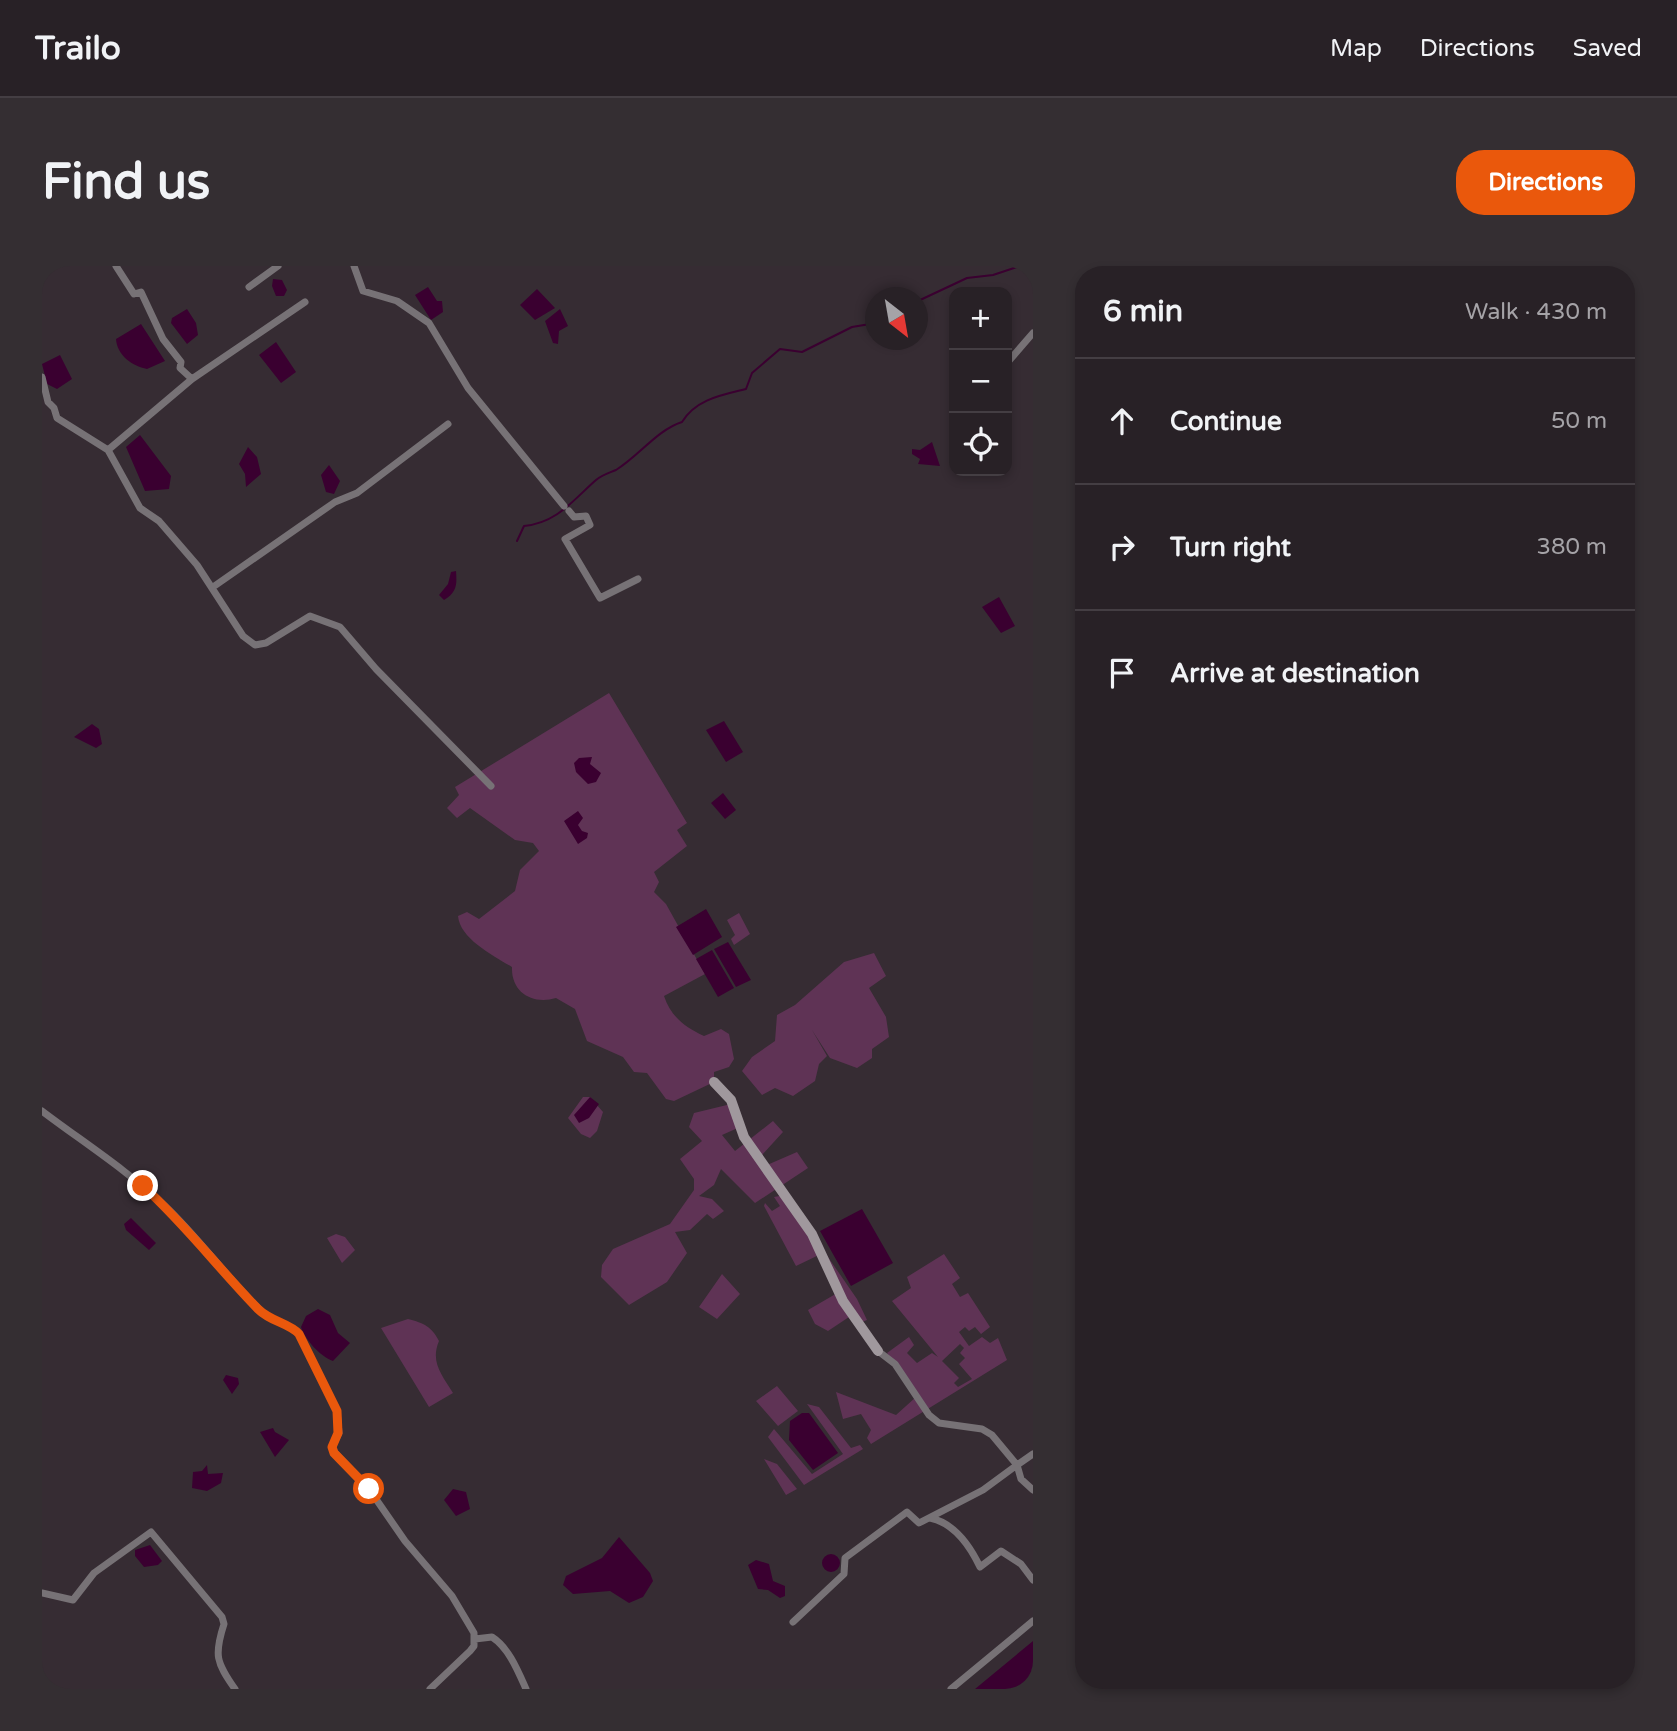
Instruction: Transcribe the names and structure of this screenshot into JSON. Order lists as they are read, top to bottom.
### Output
{
  "north": "bottom right",
  "page": {
    "header": "Trailo",
    "nav": ["Map", "Directions", "Saved"],
    "buttons": "Directions",
    "title": "Find us",
    "heading": ["6 min", "Walk · 430 m"],
    "map_buttons": ["+", "−"],
    "list": [
      ["Continue", "50 m"],
      ["Turn right", "380 m"],
      "Arrive at destination"
    ]
  }
}
